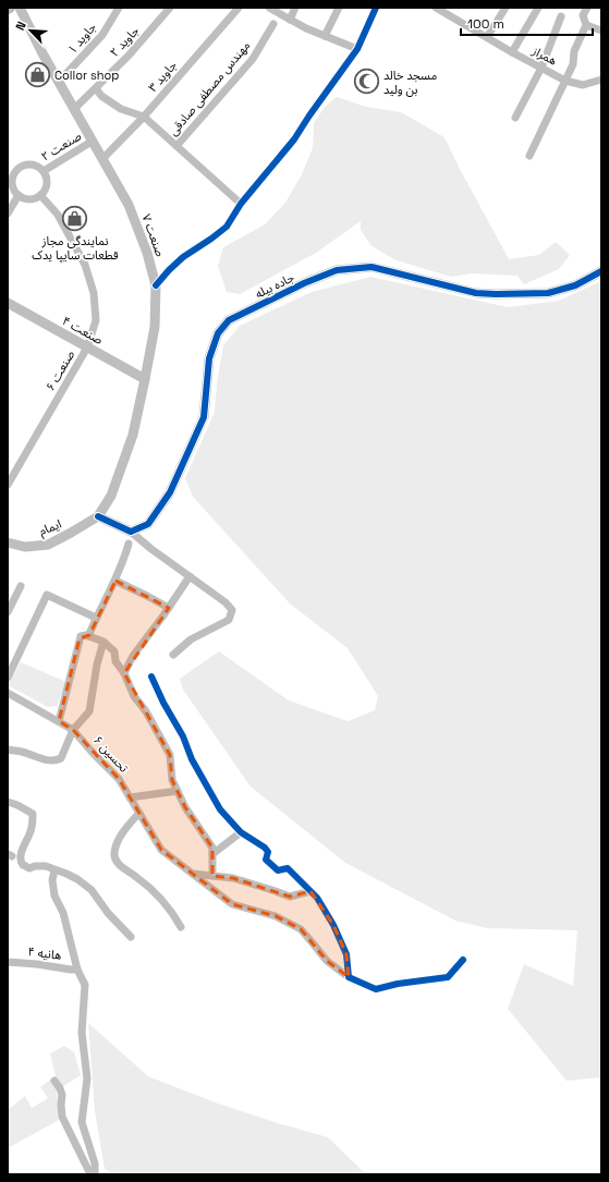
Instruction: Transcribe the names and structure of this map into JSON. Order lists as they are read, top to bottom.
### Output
{
  "streets": {
    "street": [
      "جاوید ۱",
      "جاوید ۲",
      "همراز",
      "جاوید ۳",
      "مهندس مصطفی صادقی",
      "صنعت ۲",
      "صنعت ۷",
      "جاده بیله",
      "صنعت ۴",
      "صنعت ۶",
      "ایمام",
      "تحسین ۶",
      "هانیه ۴"
    ]
  },
  "crossings": [
    ["جاوید ۱", "صنعت ۷"],
    ["جاوید ۲", "صنعت ۷"],
    ["جاوید ۳", "صنعت ۷"],
    ["صنعت ۲", "صنعت ۷"],
    ["صنعت ۲", "صنعت ۶"],
    ["صنعت ۷", "صنعت ۴"],
    ["صنعت ۷", "ایمام"],
    ["صنعت ۴", "صنعت ۶"]
  ],
  "places": {
    "shop": ["Collor shop", "نمایندگی مجاز قطعات سایپا یدک"],
    "mosque": ["مسجد خالد بن ولید"]
  },
  "scale_bar": "100 m",
  "north": "top left"
}
